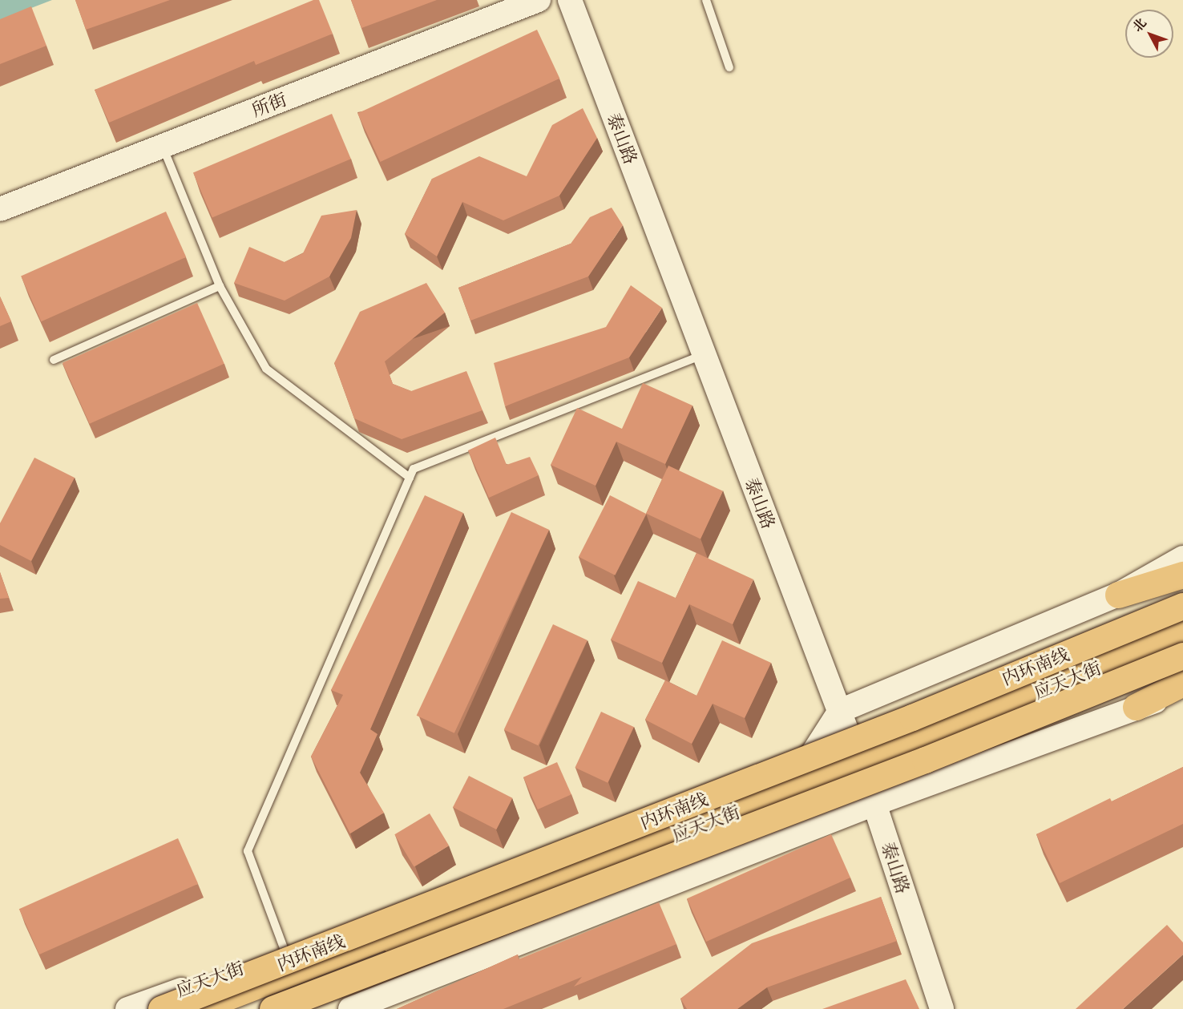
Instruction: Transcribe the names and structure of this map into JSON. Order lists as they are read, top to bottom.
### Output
{
  "streets": {
    "main road": ["内环南线", "应天大街"],
    "street": ["所街", "泰山路"]
  },
  "crossings": [
    ["泰山路", "应天大街"]
  ],
  "north": "top left"
}
